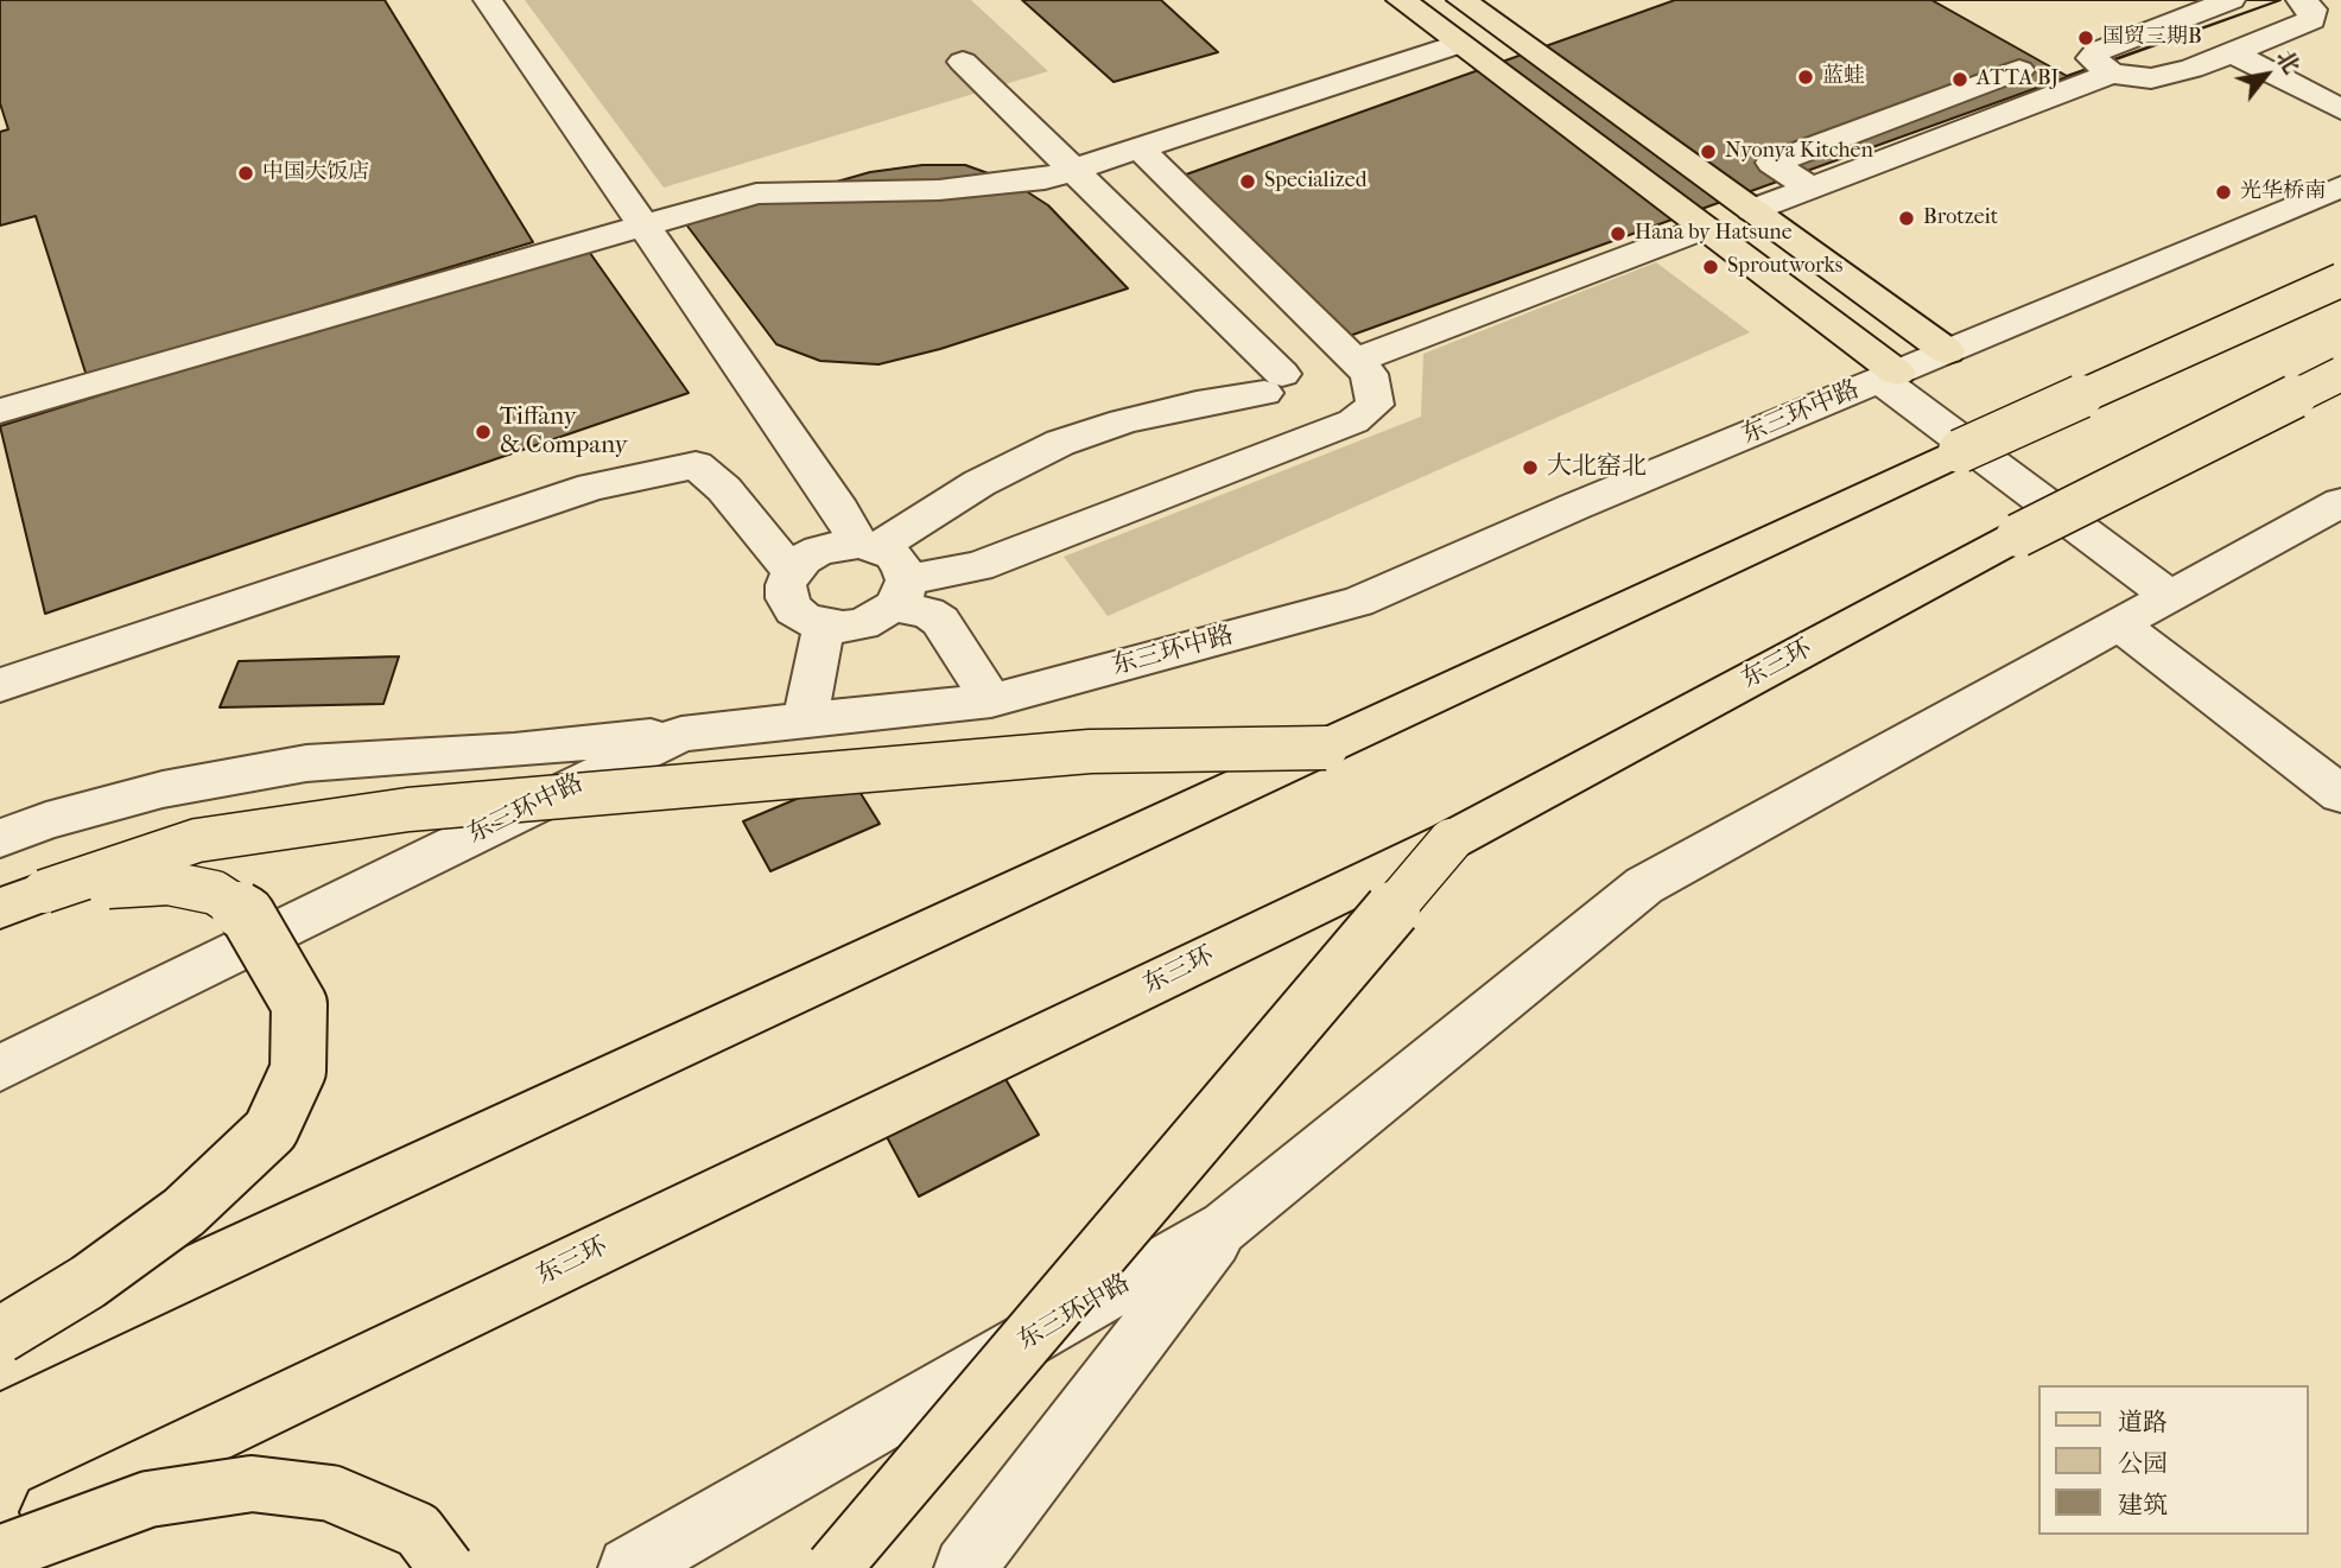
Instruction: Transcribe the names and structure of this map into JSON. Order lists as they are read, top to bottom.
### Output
{
  "streets": {
    "main road": ["东三环"],
    "street": ["东三环中路"]
  },
  "places": [
    "国贸三期B",
    "蓝蛙",
    "ATTA BJ",
    "Nyonya Kitchen",
    "中国大饭店",
    "Specialized",
    "光华桥南",
    "Brotzeit",
    "Hana by Hatsune",
    "Sproutworks",
    "Tiffany & Company",
    "大北窑北"
  ],
  "legend": ["道路", "公园", "建筑"],
  "north": "top right"
}
